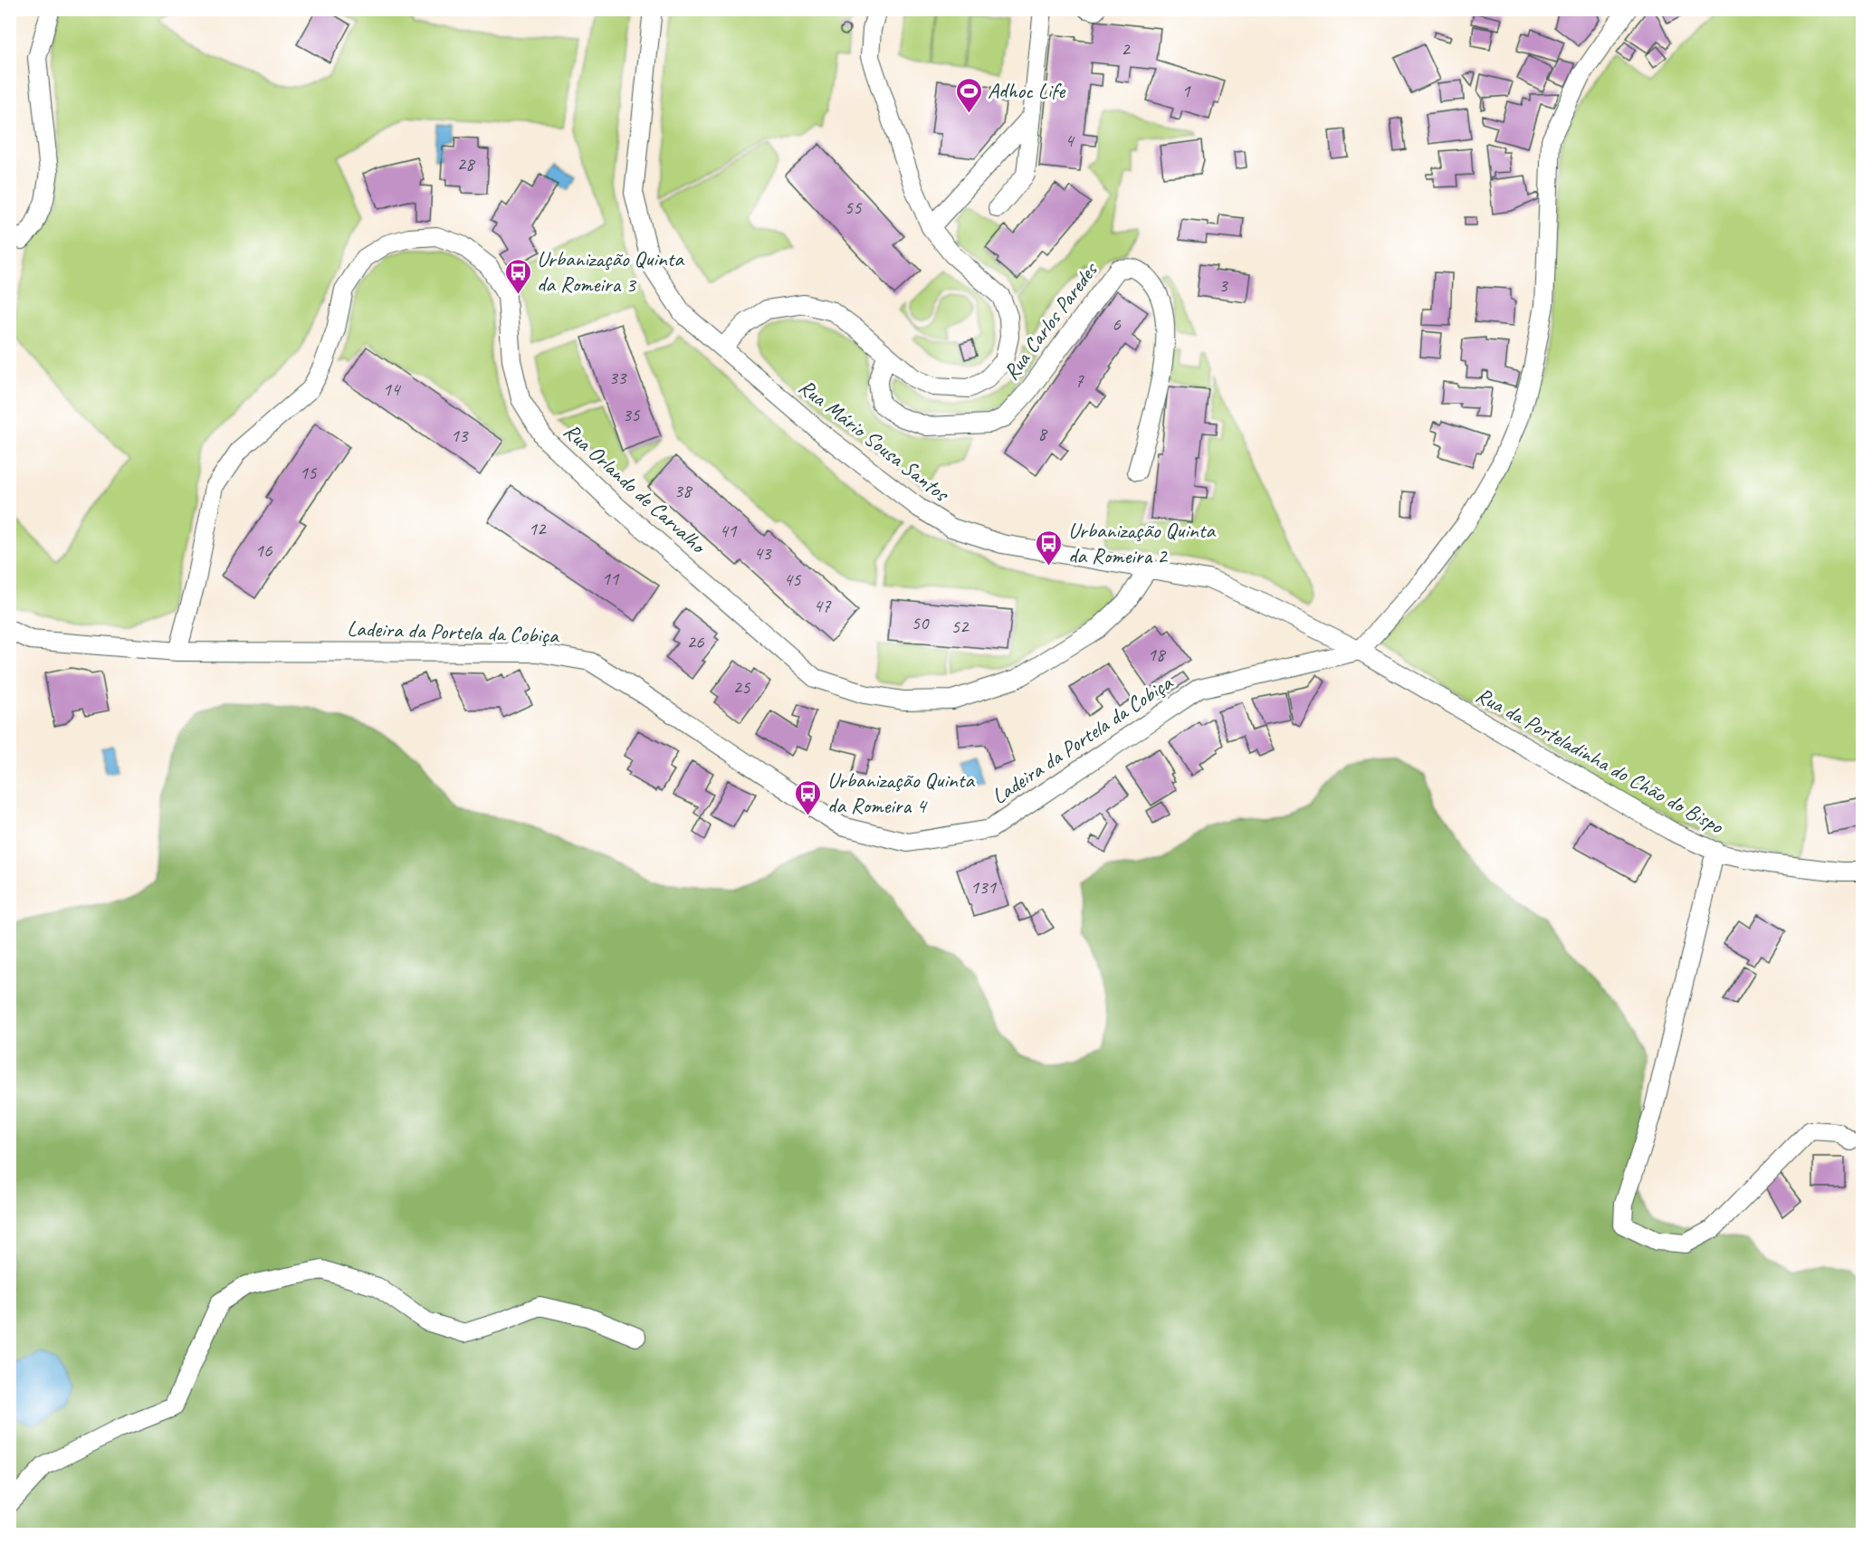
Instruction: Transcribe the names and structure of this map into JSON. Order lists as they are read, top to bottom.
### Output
{
  "streets": {
    "street": [
      "Rua Carlos Paredes",
      "Rua Mário Sousa Santos",
      "Rua Orlando de Carvalho",
      "Ladeira da Portela da Cobiça",
      "Rua da Porteladinha do Chão do Bispo"
    ]
  },
  "crossings": [
    ["Rua Mário Sousa Santos", "Rua Orlando de Carvalho"],
    ["Rua Mário Sousa Santos", "Ladeira da Portela da Cobiça"],
    ["Rua Mário Sousa Santos", "Rua da Porteladinha do Chão do Bispo"],
    ["Rua Orlando de Carvalho", "Ladeira da Portela da Cobiça"],
    ["Ladeira da Portela da Cobiça", "Rua da Porteladinha do Chão do Bispo"]
  ],
  "places": {
    "sports": ["Adhoc Life"],
    "bus stop": ["Urbanização Quinta da Romeira 3", "Urbanização Quinta da Romeira 2", "Urbanização Quinta da Romeira 4"]
  },
  "house_numbers": [
    "2",
    "1",
    "4",
    "28",
    "55",
    "3",
    "6",
    "33",
    "7",
    "14",
    "35",
    "8",
    "13",
    "15",
    "38",
    "12",
    "41",
    "16",
    "43",
    "11",
    "45",
    "47",
    "50",
    "52",
    "26",
    "18",
    "25",
    "131"
  ]
}
